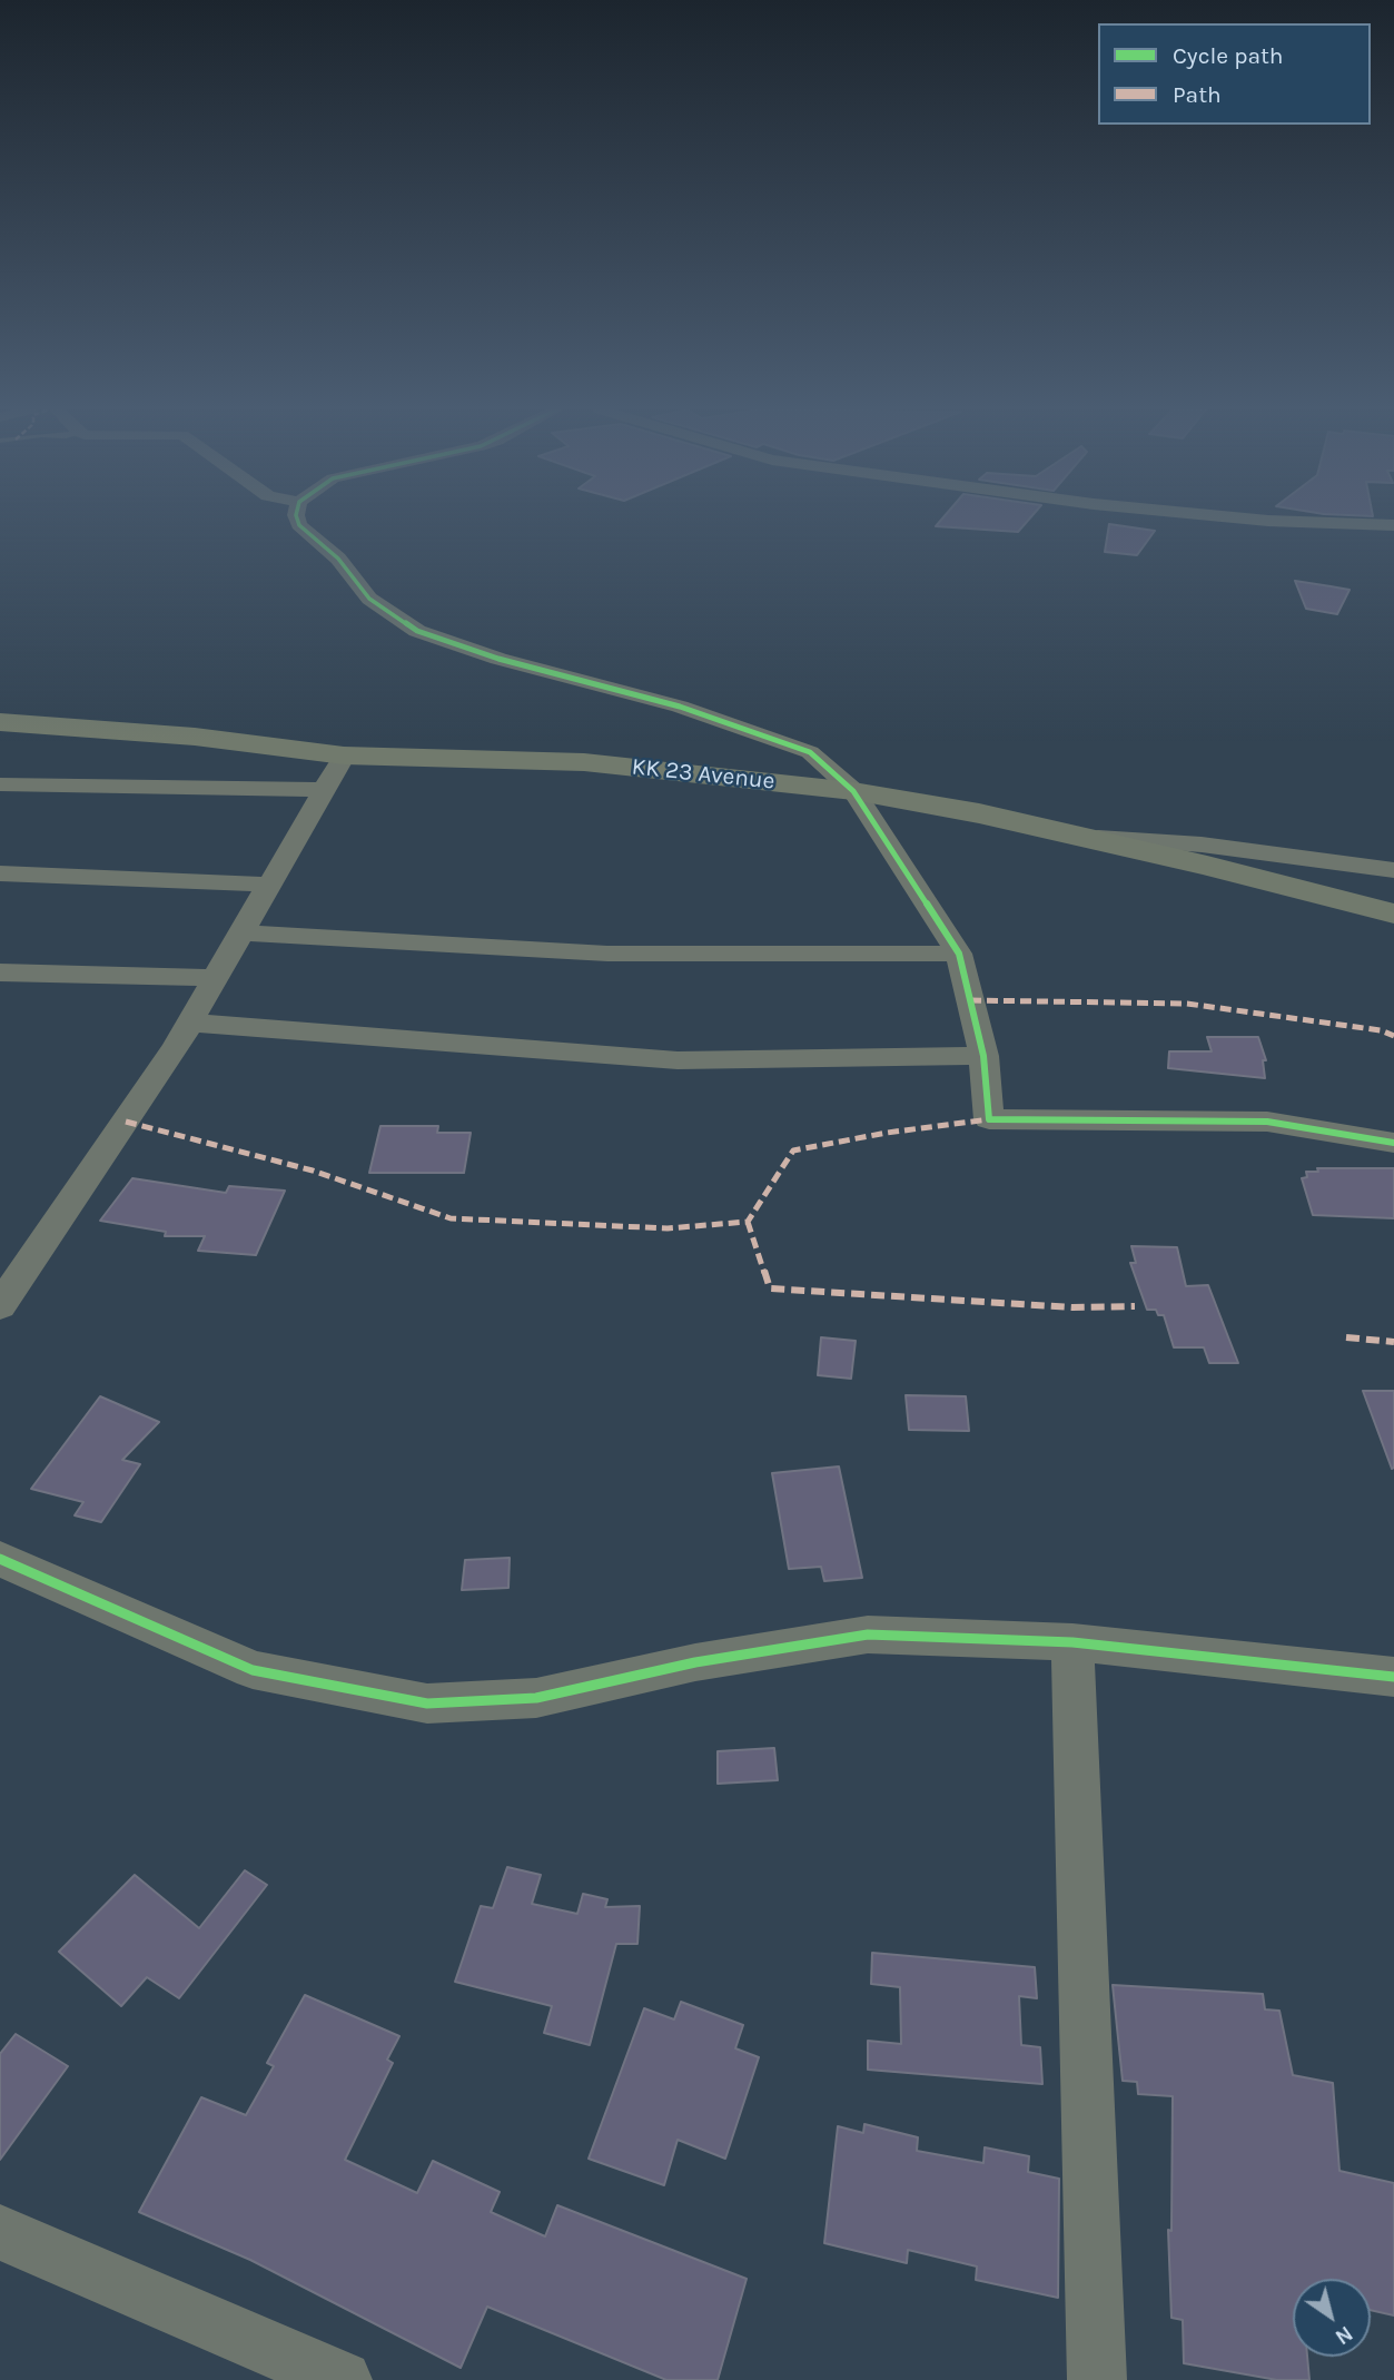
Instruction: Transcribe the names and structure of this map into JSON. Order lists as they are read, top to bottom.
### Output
{
  "streets": {
    "main road": ["KK 23 Avenue"]
  },
  "legend": ["Cycle path", "Path"],
  "north": "bottom right"
}
